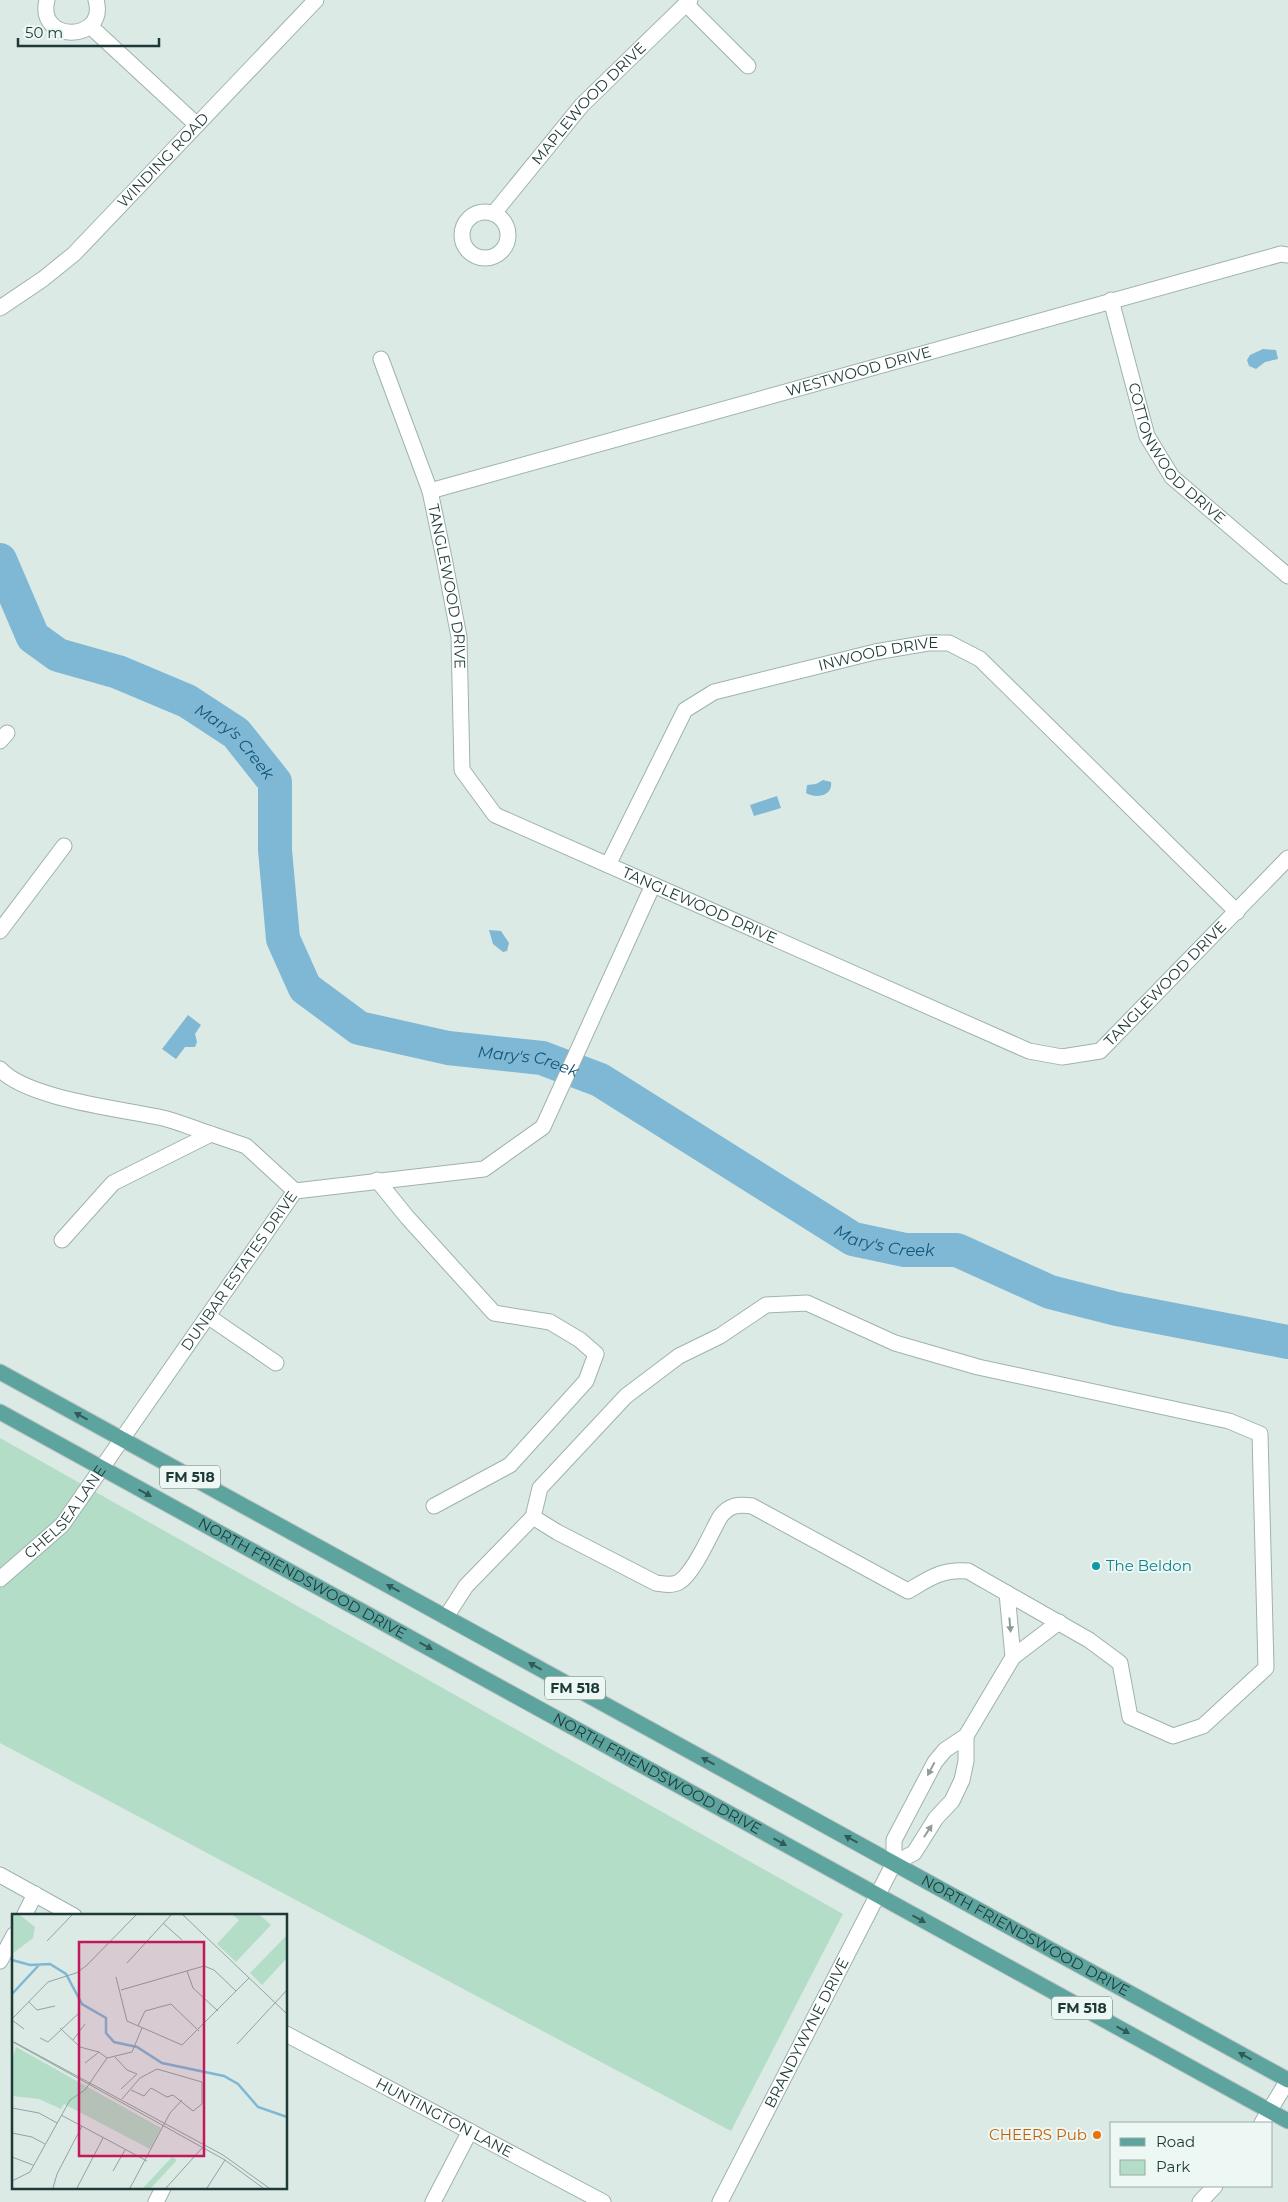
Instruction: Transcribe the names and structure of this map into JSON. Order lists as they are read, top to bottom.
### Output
{
  "streets": {
    "main road": ["FM 518", "NORTH FRIENDSWOOD DRIVE"],
    "street": [
      "MAPLEWOOD DRIVE",
      "WINDING ROAD",
      "WESTWOOD DRIVE",
      "COTTONWOOD DRIVE",
      "TANGLEWOOD DRIVE",
      "INWOOD DRIVE",
      "DUNBAR ESTATES DRIVE",
      "CHELSEA LANE",
      "BRANDYWYNE DRIVE",
      "HUNTINGTON LANE"
    ]
  },
  "crossings": [
    ["WESTWOOD DRIVE", "COTTONWOOD DRIVE"],
    ["WESTWOOD DRIVE", "TANGLEWOOD DRIVE"],
    ["TANGLEWOOD DRIVE", "INWOOD DRIVE"],
    ["TANGLEWOOD DRIVE", "DUNBAR ESTATES DRIVE"],
    ["DUNBAR ESTATES DRIVE", "CHELSEA LANE"],
    ["DUNBAR ESTATES DRIVE", "NORTH FRIENDSWOOD DRIVE"],
    ["CHELSEA LANE", "NORTH FRIENDSWOOD DRIVE"],
    ["NORTH FRIENDSWOOD DRIVE", "BRANDYWYNE DRIVE"]
  ],
  "water": ["Mary's Creek"],
  "places": ["The Beldon", "CHEERS Pub"],
  "legend": ["Road", "Park"],
  "scale_bar": "50 m"
}
